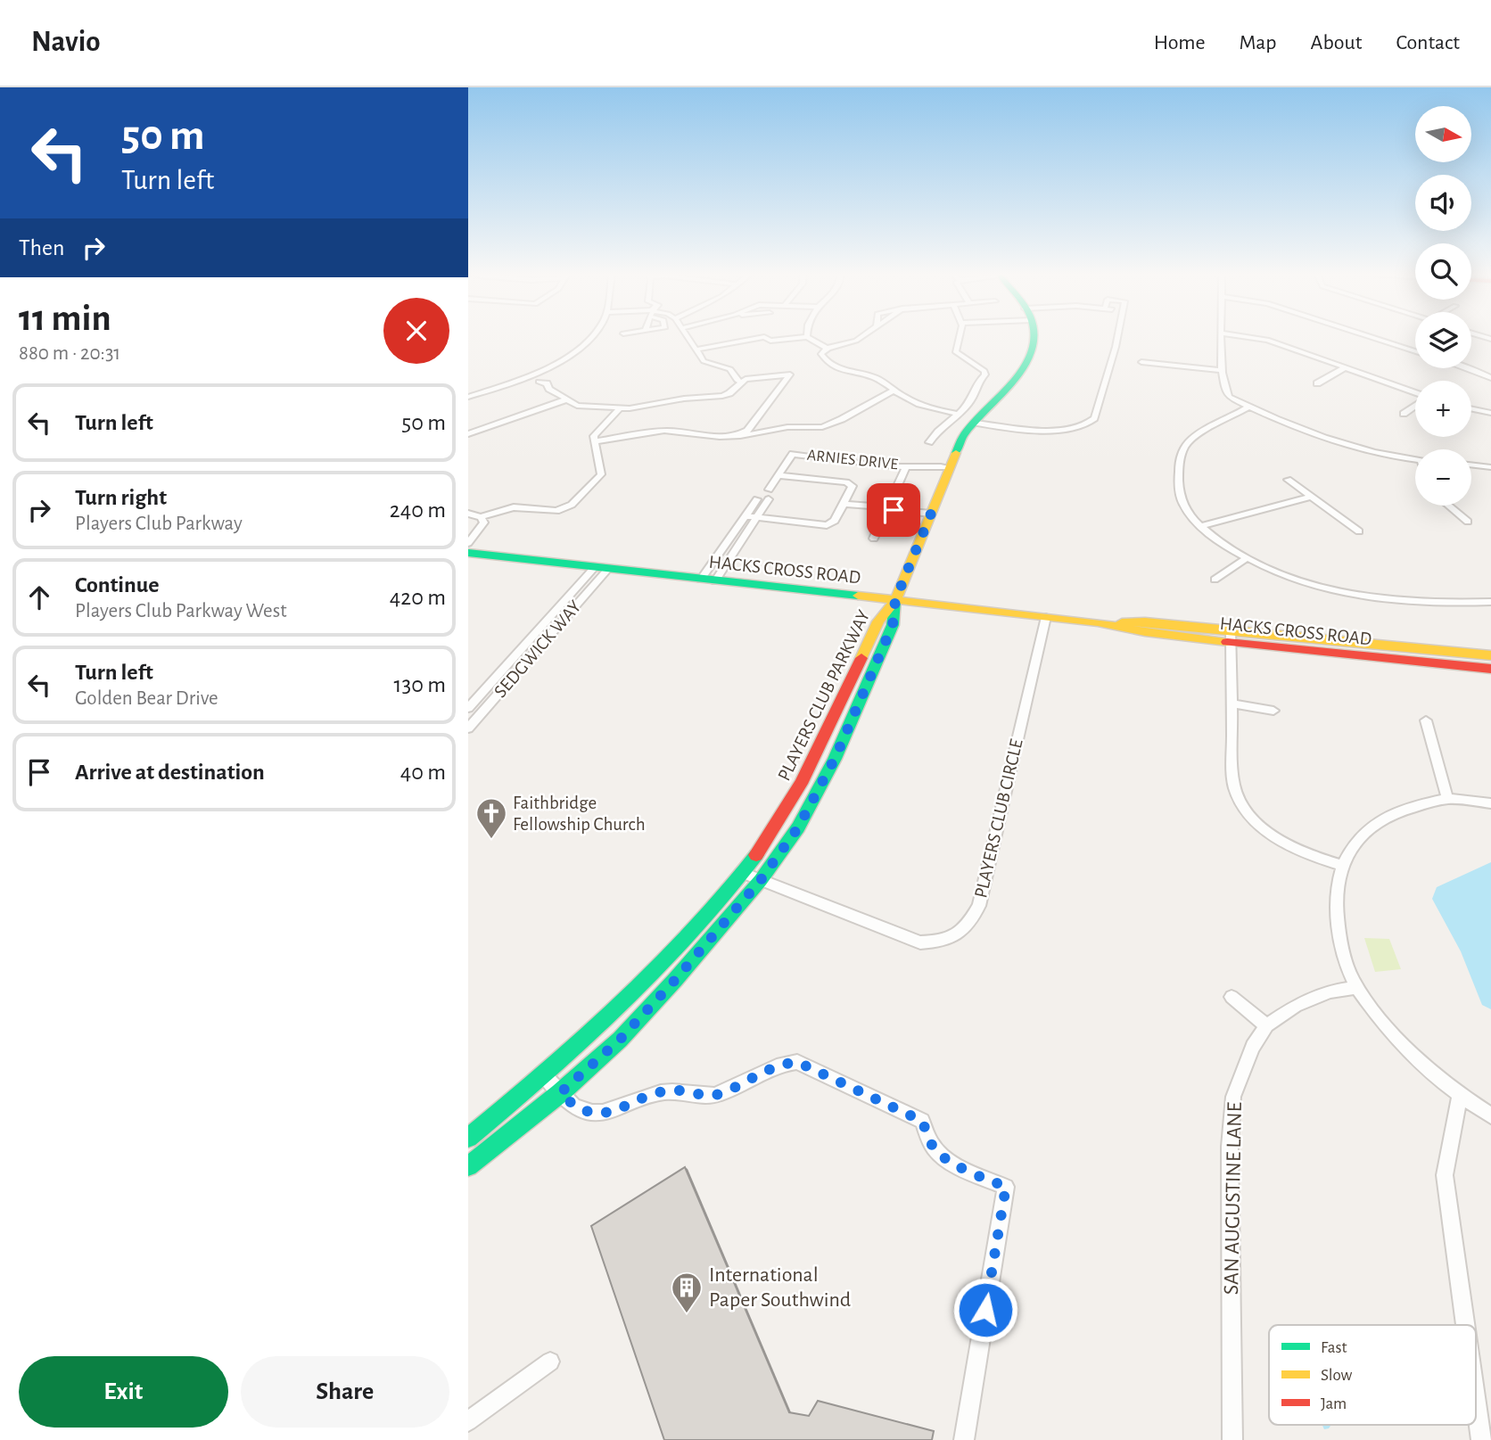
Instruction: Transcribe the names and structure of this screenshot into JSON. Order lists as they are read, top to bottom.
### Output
{
  "streets": {
    "street": [
      "ARNIES DRIVE",
      "HACKS CROSS ROAD",
      "SEDGWICK WAY",
      "PLAYERS CLUB PARKWAY",
      "PLAYERS CLUB CIRCLE",
      "SAN AUGUSTINE LANE"
    ]
  },
  "crossings": [
    ["HACKS CROSS ROAD", "SEDGWICK WAY"],
    ["HACKS CROSS ROAD", "PLAYERS CLUB PARKWAY"],
    ["HACKS CROSS ROAD", "PLAYERS CLUB CIRCLE"],
    ["PLAYERS CLUB PARKWAY", "PLAYERS CLUB CIRCLE"]
  ],
  "places": {
    "church": ["Faithbridge Fellowship Church"],
    "building": ["International Paper Southwind"]
  },
  "legend": ["Fast", "Slow", "Jam"],
  "north": "right",
  "page": {
    "header": "Navio",
    "nav": [
      "Home",
      "Map",
      "About",
      "Contact"
    ],
    "turn": ["50 m", "Turn left"],
    "map_buttons": ["+", "−"],
    "then": "Then",
    "heading": ["11 min", "880 m · 20:31"],
    "list": [
      {
        "name": "Turn left",
        "value": "50 m"
      },
      {
        "name": "Turn right",
        "note": "Players Club Parkway",
        "value": "240 m"
      },
      {
        "name": "Continue",
        "note": "Players Club Parkway West",
        "value": "420 m"
      },
      {
        "name": "Turn left",
        "note": "Golden Bear Drive",
        "value": "130 m"
      },
      {
        "name": "Arrive at destination",
        "value": "40 m"
      }
    ],
    "buttons": ["Exit", "Share"]
  }
}
